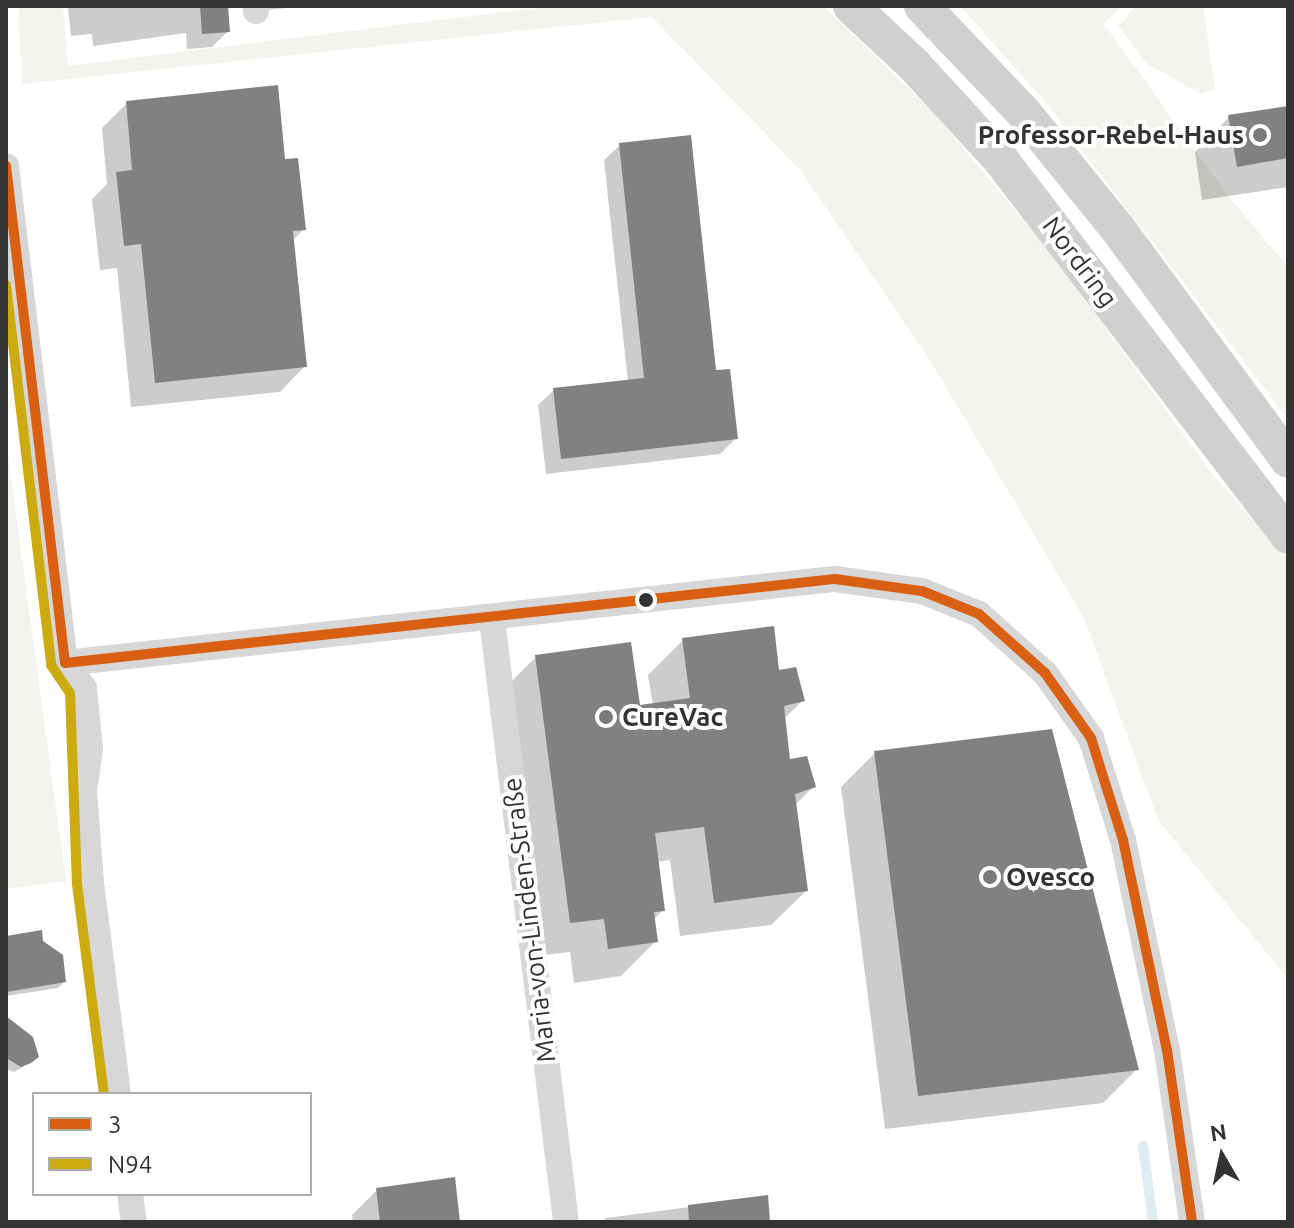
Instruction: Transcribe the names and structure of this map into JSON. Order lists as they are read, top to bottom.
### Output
{
  "streets": {
    "street": ["Nordring", "Maria-von-Linden-Straße"]
  },
  "places": ["Professor-Rebel-Haus", "CureVac", "Ovesco"],
  "lines": ["transit line 3", "transit line N94"],
  "legend": ["3", "N94"],
  "north": "top"
}
